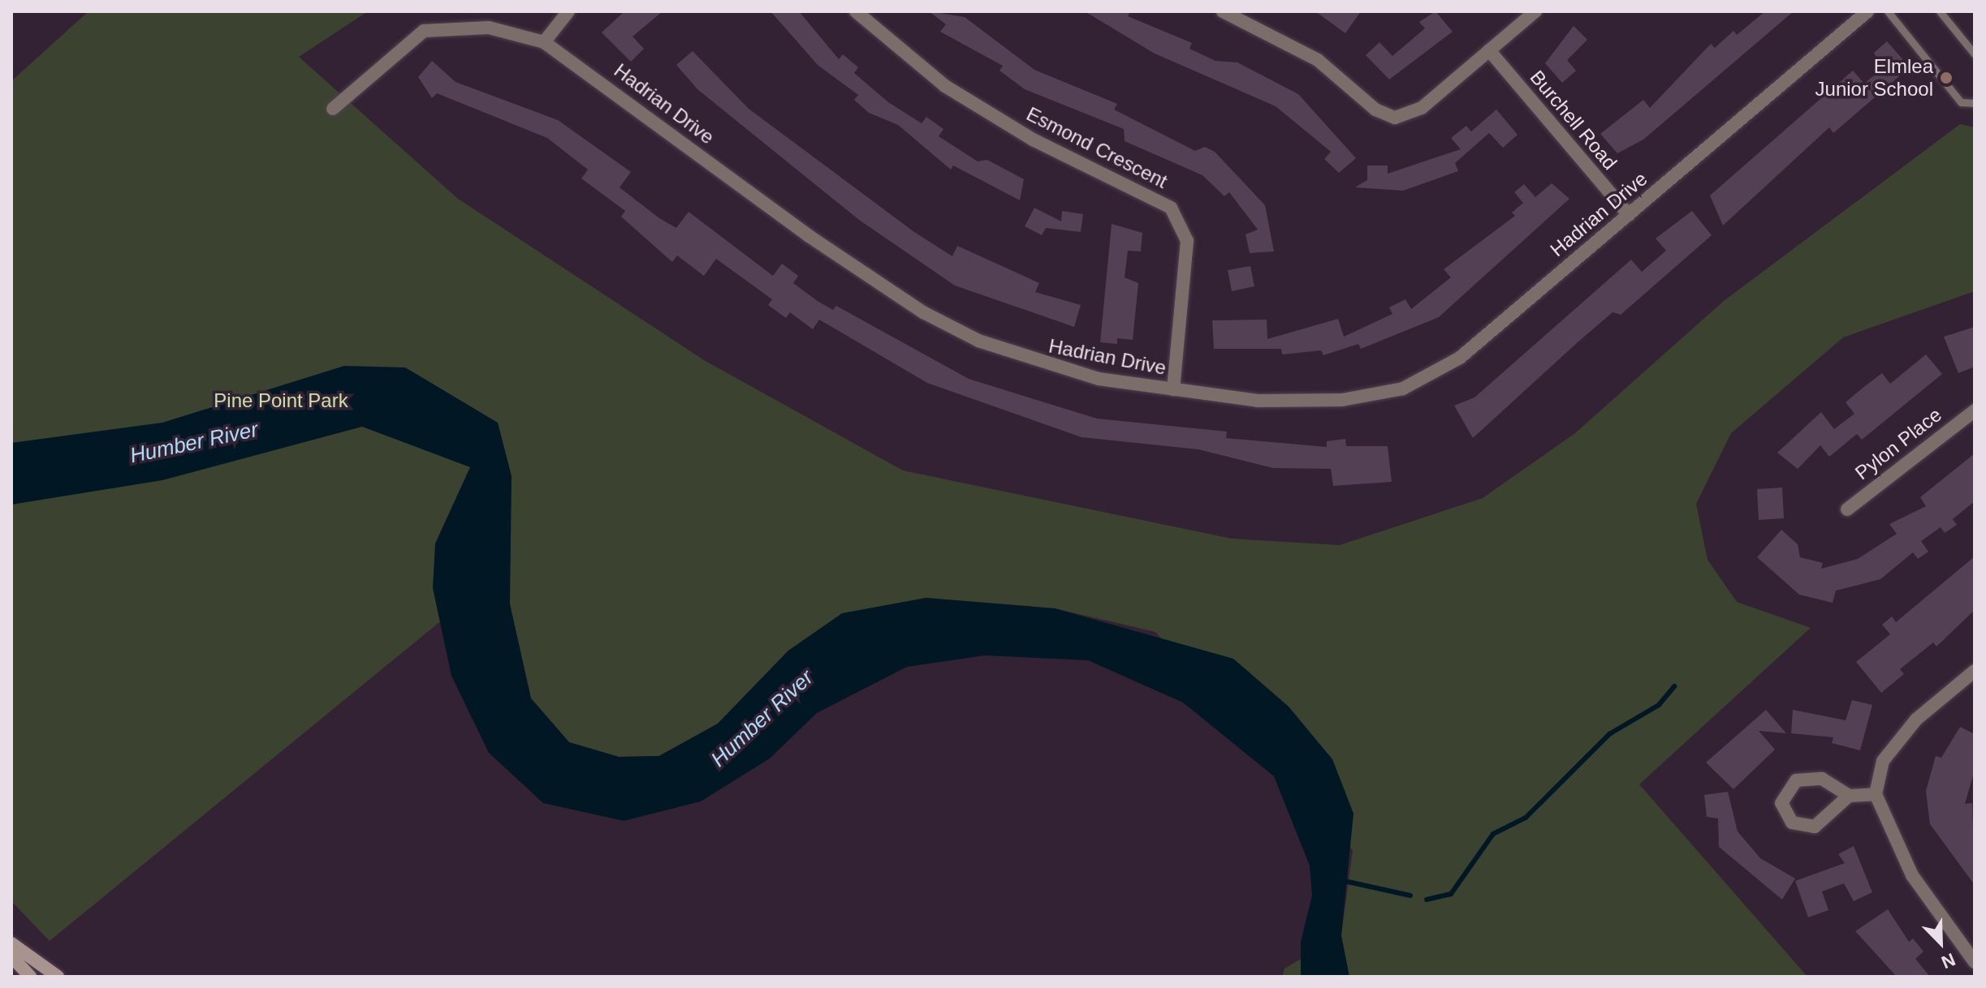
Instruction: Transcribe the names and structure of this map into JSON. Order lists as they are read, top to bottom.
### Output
{
  "streets": {
    "street": [
      "Hadrian Drive",
      "Burchell Road",
      "Esmond Crescent",
      "Pylon Place"
    ]
  },
  "crossings": [
    ["Hadrian Drive", "Burchell Road"],
    ["Hadrian Drive", "Esmond Crescent"]
  ],
  "water": ["Humber River"],
  "parks": ["Pine Point Park"],
  "places": ["Elmlea Junior School"],
  "north": "bottom right"
}
